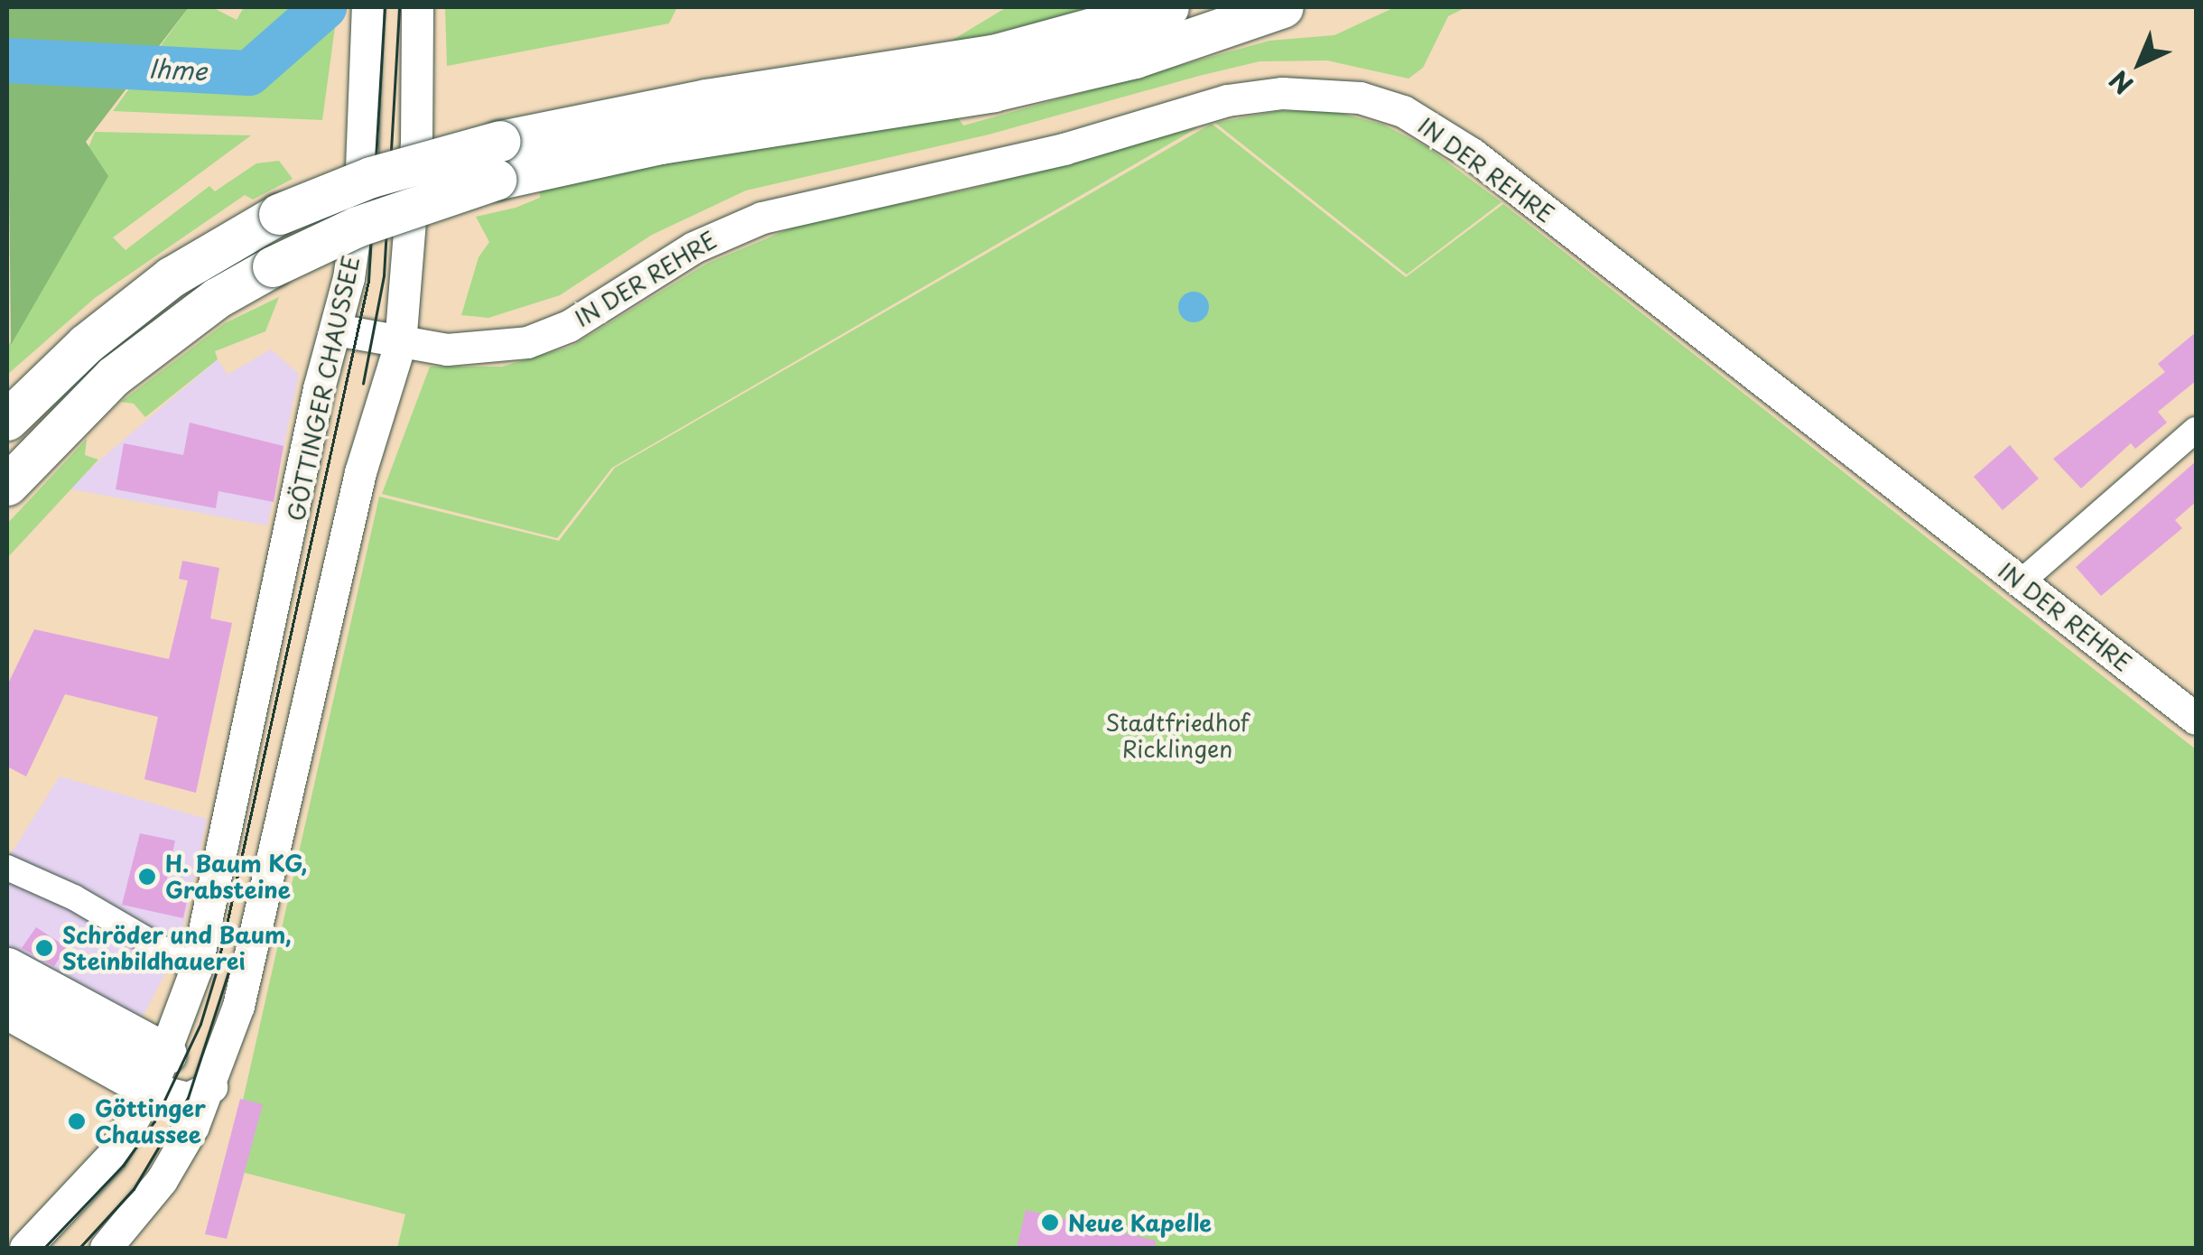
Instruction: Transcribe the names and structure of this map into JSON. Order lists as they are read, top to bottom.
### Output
{
  "streets": {
    "street": ["IN DER REHRE", "GÖTTINGER CHAUSSEE"]
  },
  "crossings": [
    ["IN DER REHRE", "GÖTTINGER CHAUSSEE"]
  ],
  "water": ["Ihme"],
  "parks": ["Stadtfriedhof Ricklingen"],
  "places": [
    "H. Baum KG, Grabsteine",
    "Schröder und Baum, Steinbildhauerei",
    "Göttinger Chaussee",
    "Neue Kapelle"
  ],
  "north": "bottom left"
}
